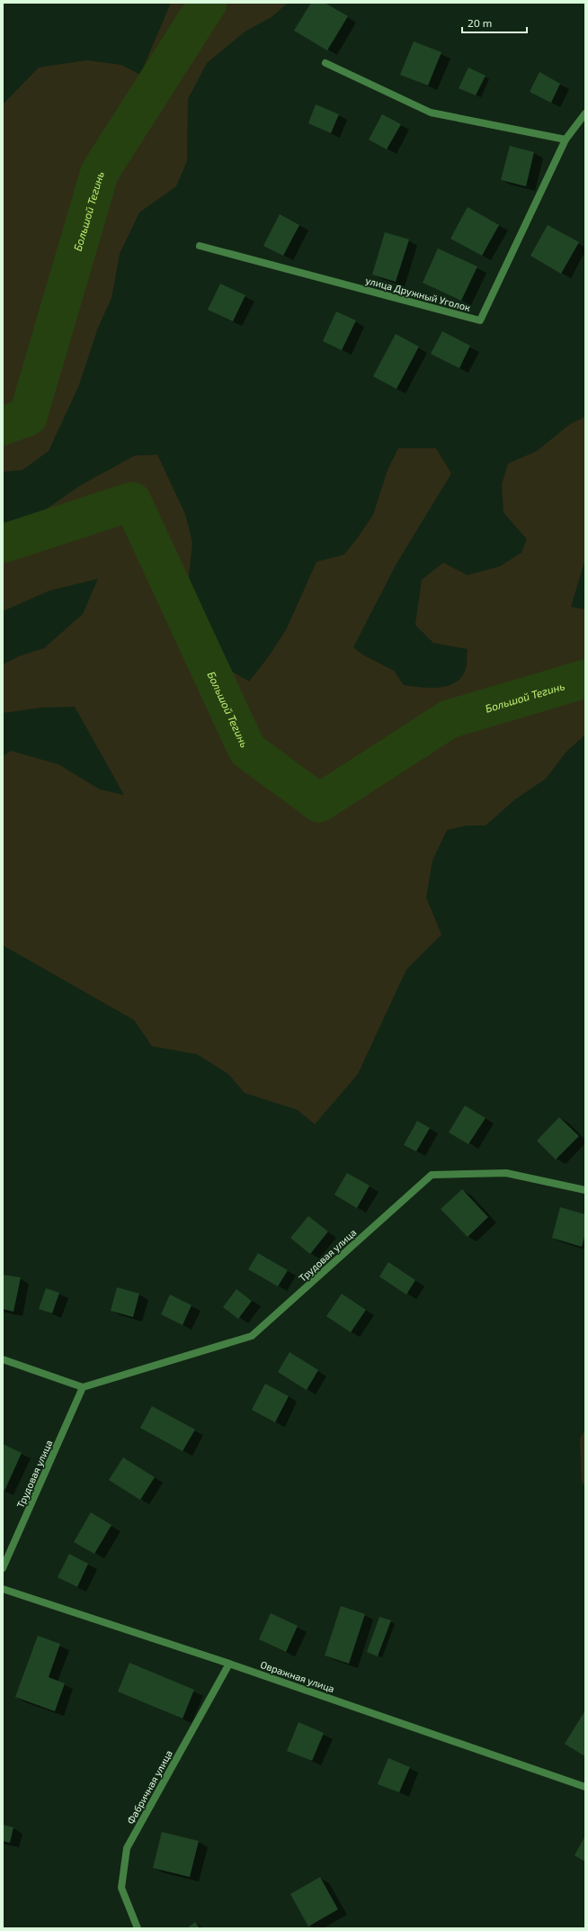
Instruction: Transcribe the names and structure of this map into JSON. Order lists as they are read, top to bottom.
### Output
{
  "streets": {
    "street": [
      "улица Дружный Уголок",
      "Трудовая улица",
      "Овражная улица",
      "Фабричная улица"
    ]
  },
  "crossings": [
    ["Овражная улица", "Фабричная улица"]
  ],
  "water": ["Большой Тегинь"],
  "scale_bar": "20 m"
}
